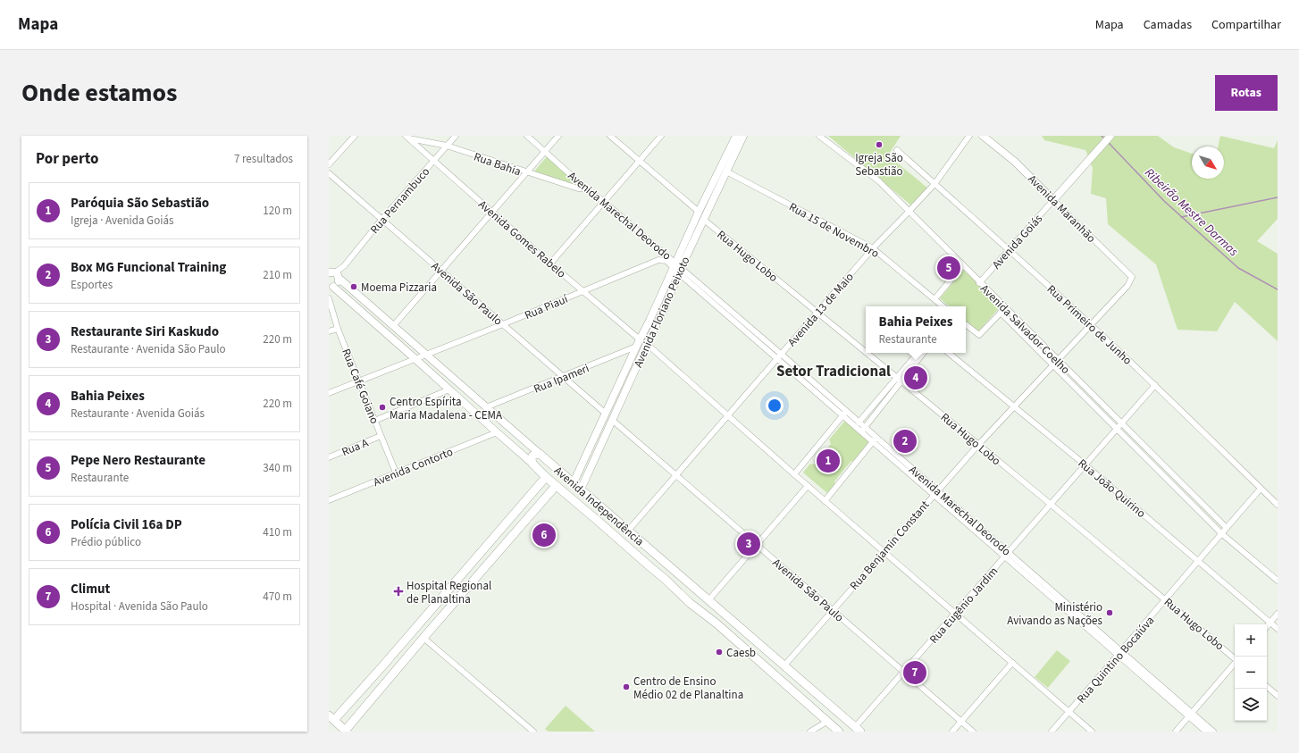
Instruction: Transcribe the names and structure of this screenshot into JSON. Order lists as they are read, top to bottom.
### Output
{
  "streets": {
    "main road": ["Avenida Independência"],
    "street": [
      "Rua Bahia",
      "Rua Pernambuco",
      "Avenida Maranhão",
      "Avenida Marechal Deorodo",
      "Rua 15 de Novembro",
      "Avenida Gomes Rabelo",
      "Avenida Goiás",
      "Rua Hugo Lobo",
      "Avenida São Paulo",
      "Rua Piauí",
      "Avenida 13 de Maio",
      "Avenida Floriano Peixoto",
      "Rua Primeiro de Junho",
      "Avenida Salvador Coelho",
      "Rua Ipameri",
      "Rua Café Goiano",
      "Rua A",
      "Avenida Contorto",
      "Rua João Quirino",
      "Rua Benjamin Constant",
      "Rua Eugênio Jardim",
      "Rua Quintino Bocaiúva"
    ]
  },
  "crossings": [
    ["Rua Bahia", "Rua Pernambuco"],
    ["Rua Bahia", "Avenida Marechal Deorodo"],
    ["Rua Bahia", "Avenida Gomes Rabelo"],
    ["Rua Pernambuco", "Avenida Gomes Rabelo"],
    ["Rua Pernambuco", "Avenida São Paulo"],
    ["Rua Pernambuco", "Avenida Independência"],
    ["Avenida Maranhão", "Avenida Goiás"],
    ["Avenida Maranhão", "Rua Benjamin Constant"],
    ["Avenida Marechal Deorodo", "Rua Piauí"],
    ["Avenida Marechal Deorodo", "Avenida 13 de Maio"],
    ["Avenida Marechal Deorodo", "Avenida Floriano Peixoto"],
    ["Avenida Marechal Deorodo", "Rua Benjamin Constant"],
    ["Avenida Marechal Deorodo", "Rua Eugênio Jardim"],
    ["Avenida Marechal Deorodo", "Rua Quintino Bocaiúva"],
    ["Rua 15 de Novembro", "Avenida 13 de Maio"],
    ["Rua 15 de Novembro", "Avenida Floriano Peixoto"],
    ["Avenida Gomes Rabelo", "Rua Piauí"],
    ["Avenida Gomes Rabelo", "Avenida Floriano Peixoto"],
    ["Avenida Goiás", "Rua Primeiro de Junho"],
    ["Avenida Goiás", "Avenida Salvador Coelho"],
    ["Rua Hugo Lobo", "Avenida 13 de Maio"],
    ["Rua Hugo Lobo", "Avenida Floriano Peixoto"],
    ["Rua Hugo Lobo", "Rua Benjamin Constant"],
    ["Rua Hugo Lobo", "Rua Eugênio Jardim"],
    ["Rua Hugo Lobo", "Rua Quintino Bocaiúva"],
    ["Avenida São Paulo", "Rua Piauí"],
    ["Avenida São Paulo", "Avenida 13 de Maio"],
    ["Avenida São Paulo", "Avenida Floriano Peixoto"],
    ["Avenida São Paulo", "Rua Ipameri"],
    ["Avenida São Paulo", "Rua Benjamin Constant"],
    ["Avenida São Paulo", "Rua Eugênio Jardim"],
    ["Rua Piauí", "Avenida Independência"],
    ["Avenida 13 de Maio", "Rua Primeiro de Junho"],
    ["Avenida 13 de Maio", "Avenida Salvador Coelho"],
    ["Avenida 13 de Maio", "Avenida Independência"],
    ["Avenida Floriano Peixoto", "Rua Ipameri"],
    ["Avenida Floriano Peixoto", "Avenida Independência"],
    ["Rua Primeiro de Junho", "Rua Benjamin Constant"],
    ["Rua Primeiro de Junho", "Rua Eugênio Jardim"],
    ["Rua Primeiro de Junho", "Rua Quintino Bocaiúva"],
    ["Avenida Salvador Coelho", "Rua Benjamin Constant"],
    ["Avenida Salvador Coelho", "Rua Eugênio Jardim"],
    ["Avenida Salvador Coelho", "Rua Quintino Bocaiúva"],
    ["Rua Ipameri", "Avenida Independência"],
    ["Rua Café Goiano", "Rua A"],
    ["Rua Café Goiano", "Avenida Contorto"],
    ["Avenida Contorto", "Avenida Independência"],
    ["Rua João Quirino", "Rua Benjamin Constant"],
    ["Rua João Quirino", "Rua Eugênio Jardim"],
    ["Rua João Quirino", "Rua Quintino Bocaiúva"],
    ["Avenida Independência", "Rua Benjamin Constant"],
    ["Avenida Independência", "Rua Eugênio Jardim"]
  ],
  "districts": ["Setor Tradicional"],
  "water": ["Ribeirão Mestre Darmas"],
  "places": {
    "other": [
      "Igreja São Sebastião",
      "Moema Pizzaria",
      "Centro Espírita Maria Madalena - CEMA",
      "Ministério Avivando as Nações",
      "Caesb",
      "Centro de Ensino Médio 02 de Planaltina"
    ],
    "health": ["Hospital Regional de Planaltina"]
  },
  "north": "bottom right",
  "page": {
    "header": "Mapa",
    "nav": ["Mapa", "Camadas", "Compartilhar"],
    "title": "Onde estamos",
    "buttons": "Rotas",
    "heading": ["Por perto", "7 resultados"],
    "list": [
      {
        "mark": "1",
        "name": "Paróquia São Sebastião",
        "note": "Igreja · Avenida Goiás",
        "value": "120 m"
      },
      {
        "mark": "2",
        "name": "Box MG Funcional Training",
        "note": "Esportes",
        "value": "210 m"
      },
      {
        "mark": "3",
        "name": "Restaurante Siri Kaskudo",
        "note": "Restaurante · Avenida São Paulo",
        "value": "220 m"
      },
      {
        "mark": "4",
        "name": "Bahia Peixes",
        "note": "Restaurante · Avenida Goiás",
        "value": "220 m"
      },
      {
        "mark": "5",
        "name": "Pepe Nero Restaurante",
        "note": "Restaurante",
        "value": "340 m"
      },
      {
        "mark": "6",
        "name": "Polícia Civil 16a DP",
        "note": "Prédio público",
        "value": "410 m"
      },
      {
        "mark": "7",
        "name": "Climut",
        "note": "Hospital · Avenida São Paulo",
        "value": "470 m"
      }
    ],
    "pins": [
      "5",
      "4",
      "2",
      "1",
      "6",
      "3",
      "7"
    ],
    "popup": ["Bahia Peixes", "Restaurante"],
    "map_buttons": ["+", "−"]
  }
}
